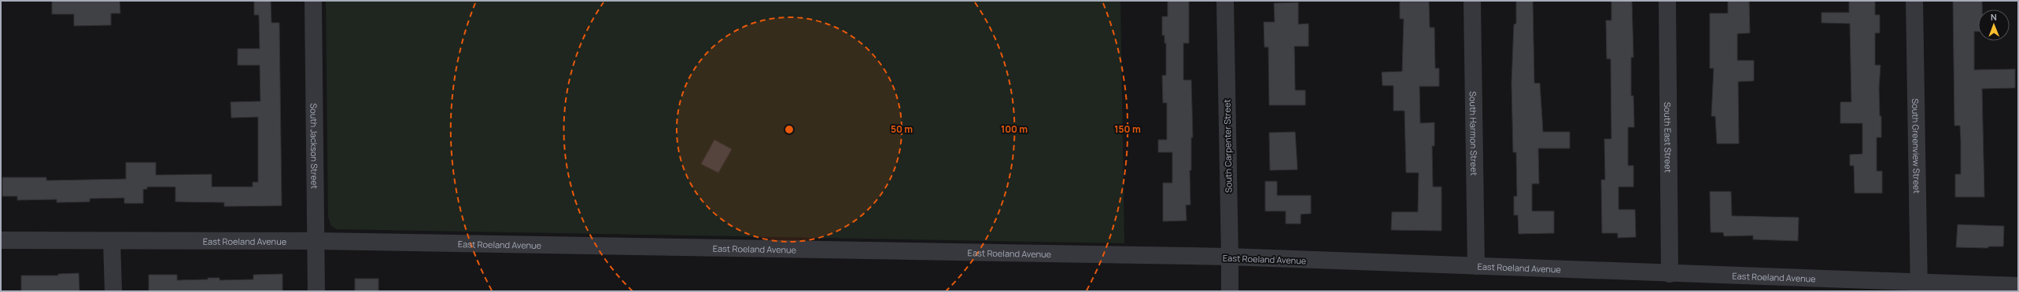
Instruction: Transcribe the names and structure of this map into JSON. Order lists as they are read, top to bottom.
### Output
{
  "streets": {
    "street": [
      "South Harmon Street",
      "South East Street",
      "South Jackson Street",
      "South Carpenter Street",
      "South Greenview Street",
      "East Roeland Avenue"
    ]
  },
  "crossings": [
    ["South Harmon Street", "East Roeland Avenue"],
    ["South East Street", "East Roeland Avenue"],
    ["South Jackson Street", "East Roeland Avenue"],
    ["South Carpenter Street", "East Roeland Avenue"],
    ["South Greenview Street", "East Roeland Avenue"]
  ],
  "north": "top",
  "rings": ["50 m", "100 m", "150 m"]
}
